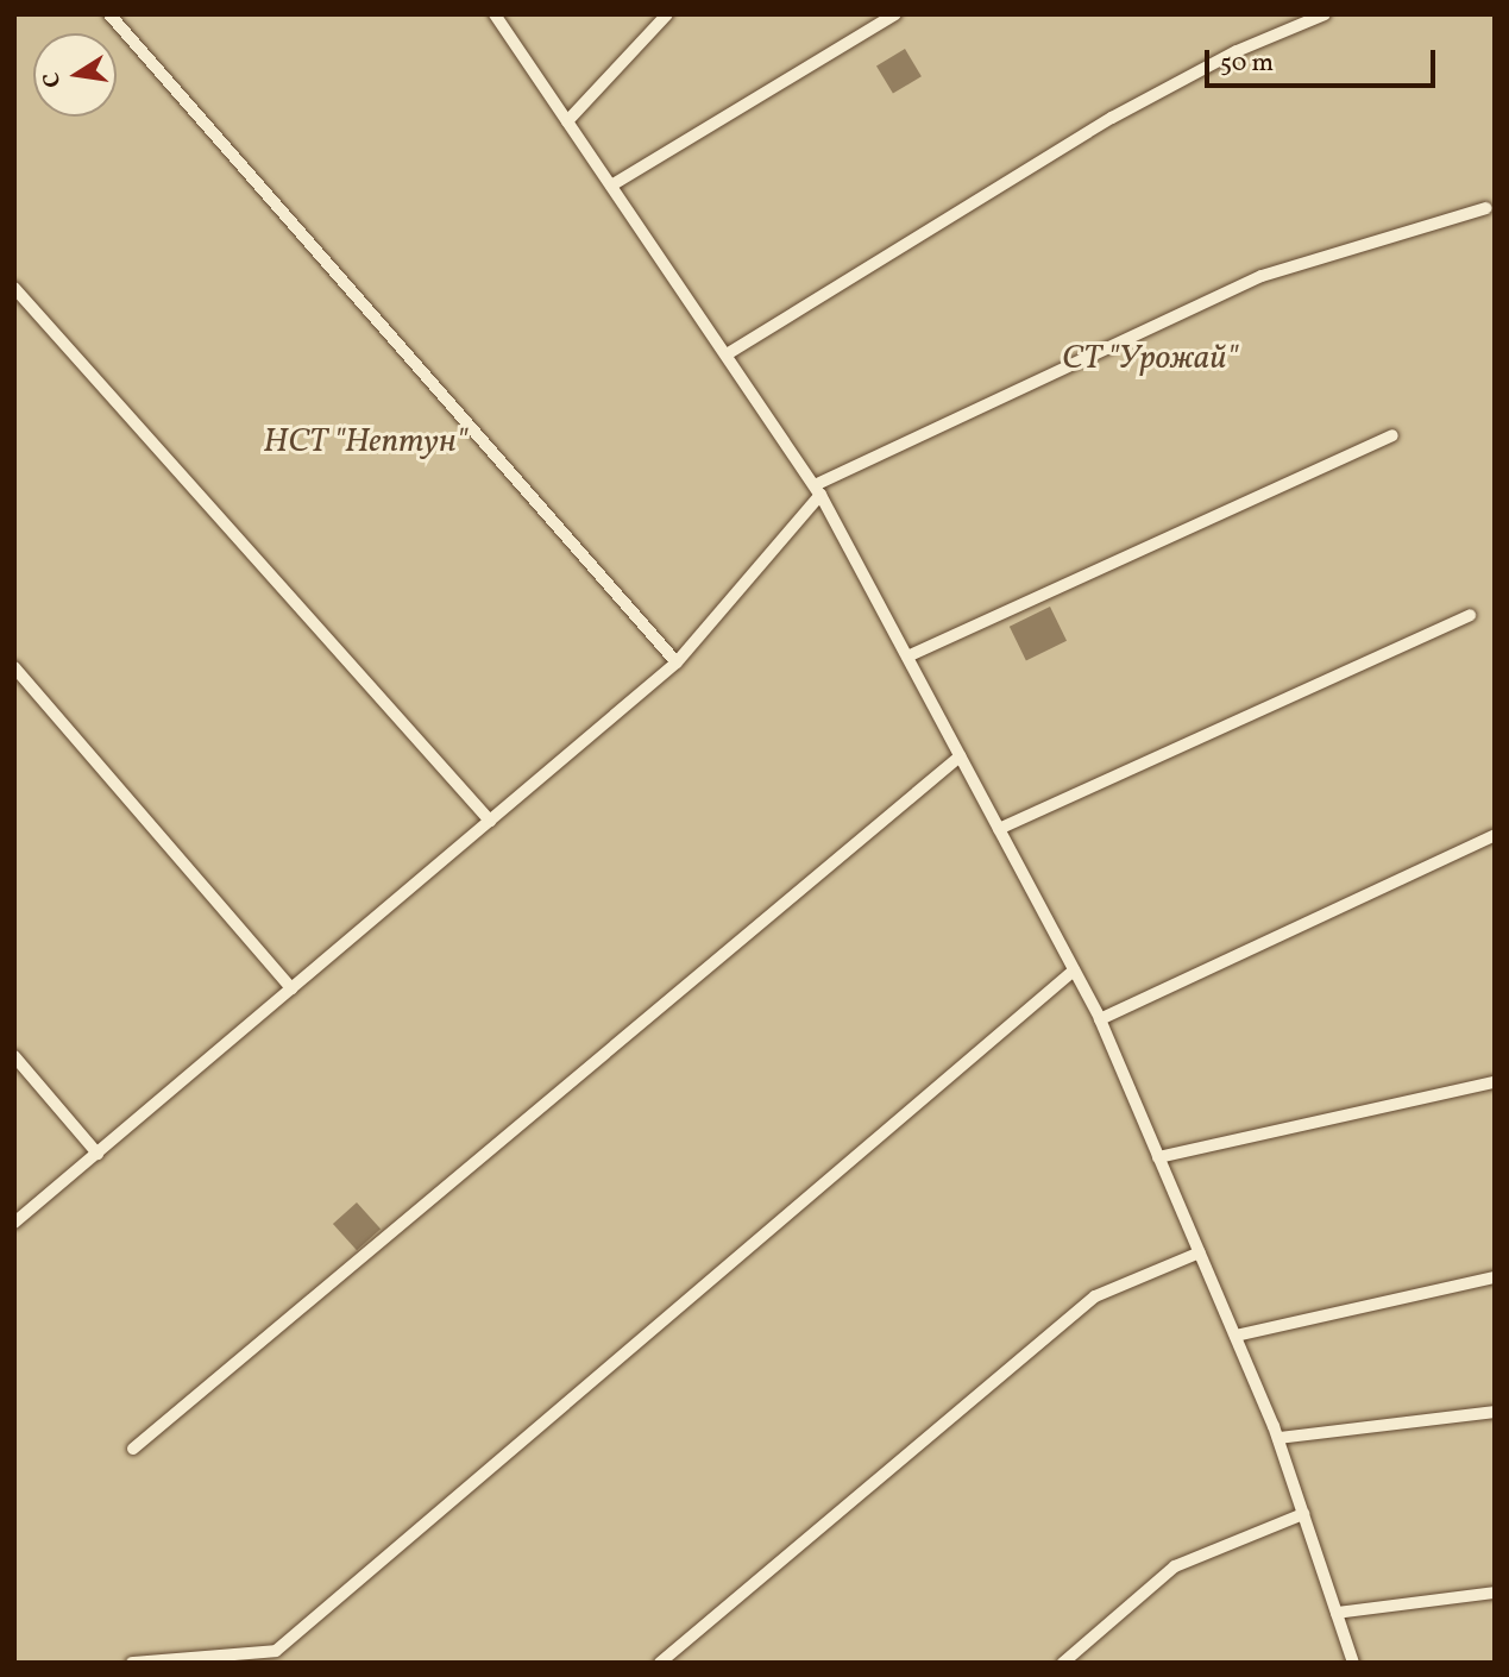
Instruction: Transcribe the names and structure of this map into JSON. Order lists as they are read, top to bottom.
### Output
{
  "parks": ["СТ \"Урожай\"", "НСТ \"Нептун\""],
  "scale_bar": "50 m",
  "north": "left"
}
